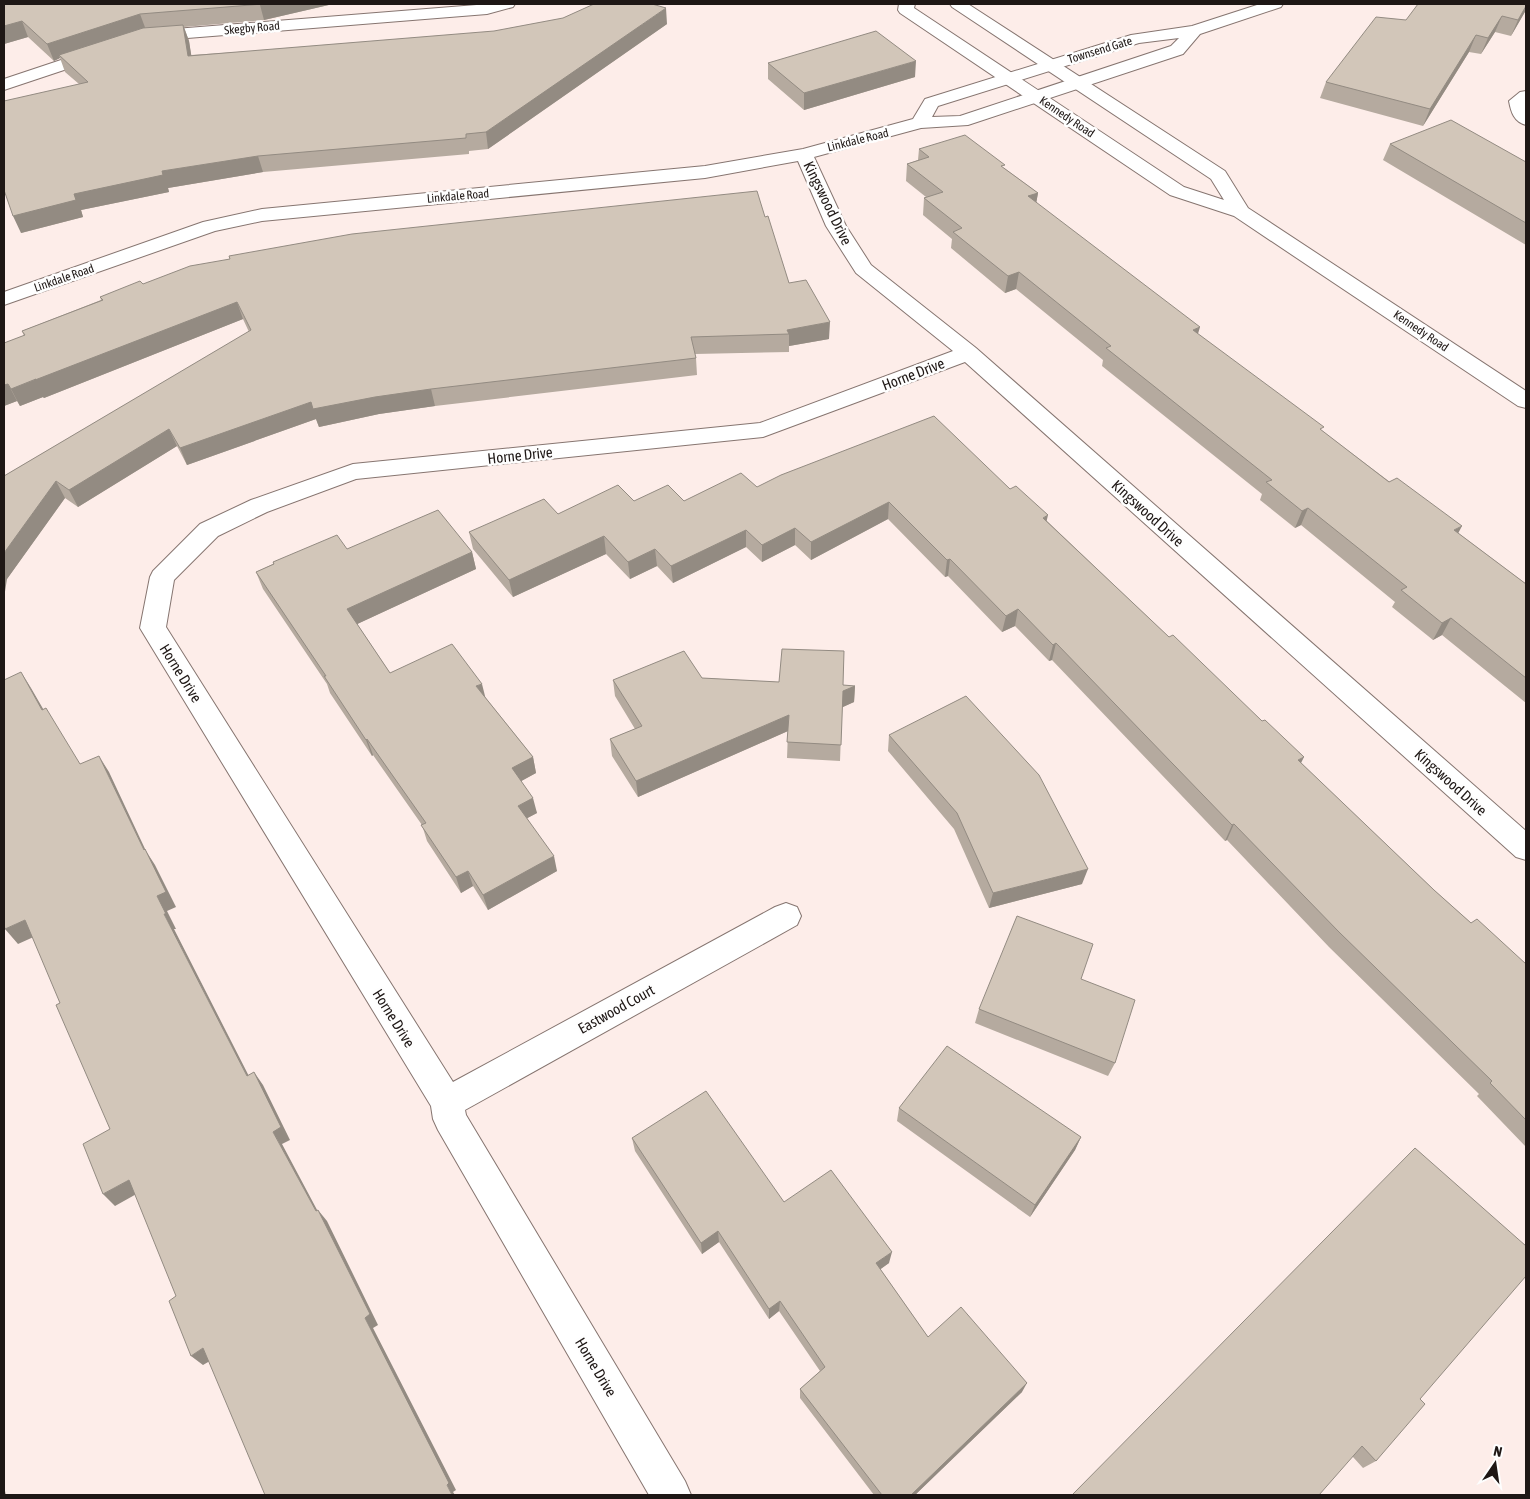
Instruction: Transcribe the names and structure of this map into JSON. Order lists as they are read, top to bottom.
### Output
{
  "streets": {
    "street": [
      "Skegby Road",
      "Townsend Gate",
      "Kennedy Road",
      "Linkdale Road",
      "Kingswood Drive",
      "Horne Drive",
      "Eastwood Court"
    ]
  },
  "crossings": [
    ["Townsend Gate", "Kennedy Road"],
    ["Townsend Gate", "Linkdale Road"],
    ["Kennedy Road", "Linkdale Road"],
    ["Linkdale Road", "Kingswood Drive"],
    ["Kingswood Drive", "Horne Drive"],
    ["Horne Drive", "Eastwood Court"]
  ],
  "north": "top"
}
